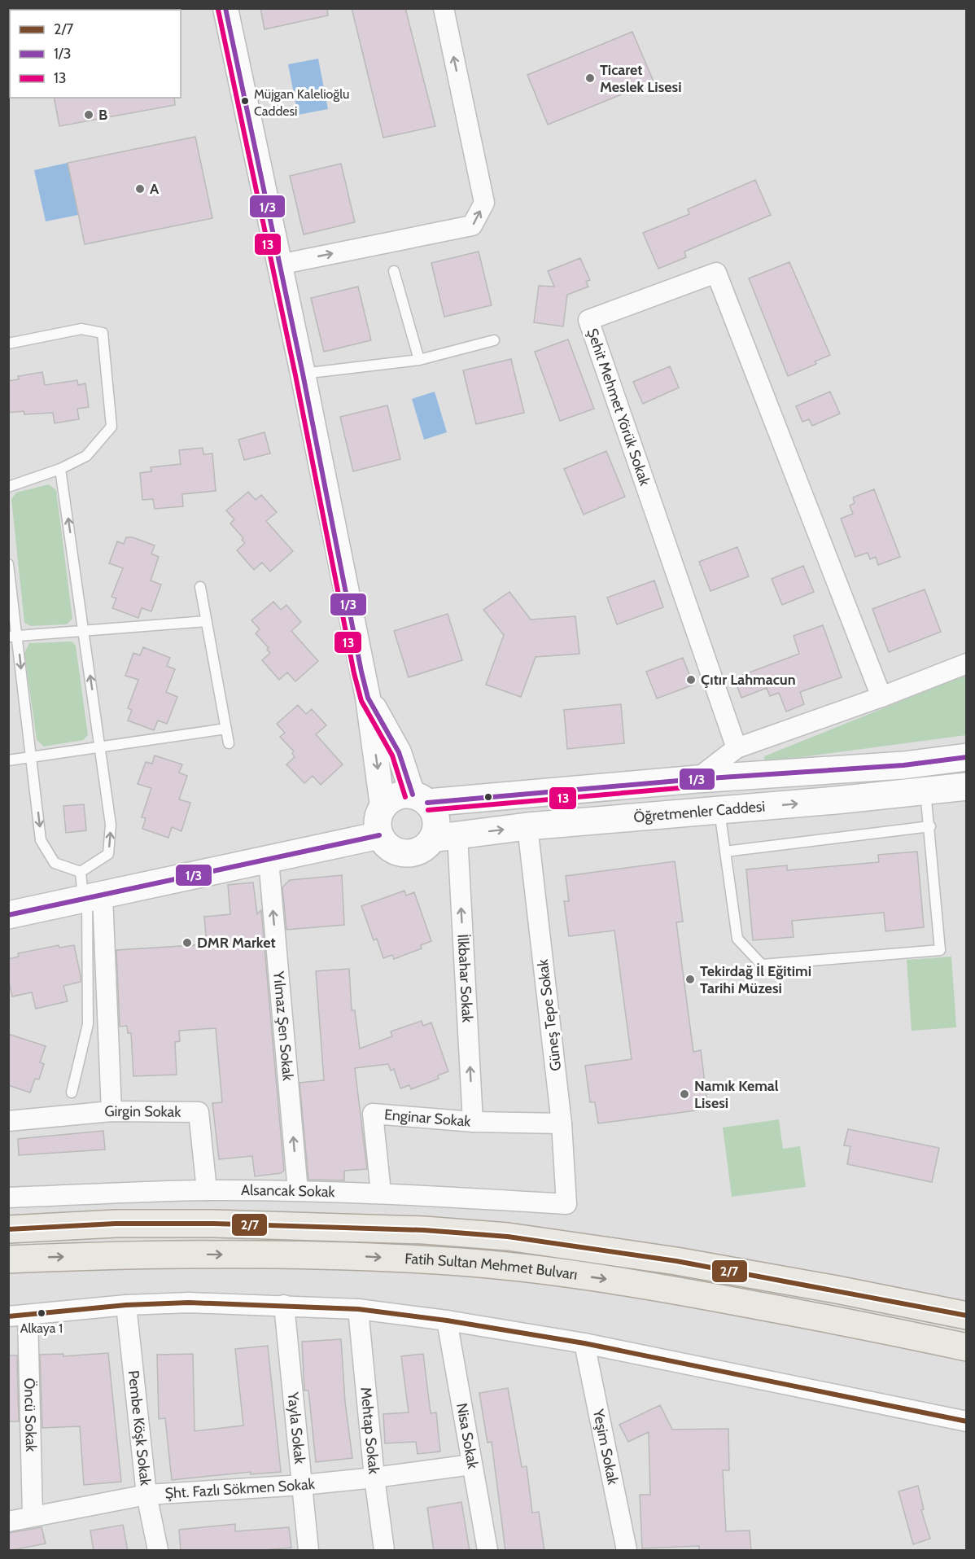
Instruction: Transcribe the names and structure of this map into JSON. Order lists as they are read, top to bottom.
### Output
{
  "streets": {
    "main road": ["Öğretmenler Caddesi", "Fatih Sultan Mehmet Bulvarı"],
    "street": [
      "Şehit Mehmet Yörük Sokak",
      "İlkbahar Sokak",
      "Güneş Tepe Sokak",
      "Yılmaz Şen Sokak",
      "Girgin Sokak",
      "Enginar Sokak",
      "Alsancak Sokak",
      "Öncü Sokak",
      "Pembe Köşk Sokak",
      "Yayla Sokak",
      "Mehtap Sokak",
      "Nisa Sokak",
      "Yeşim Sokak",
      "Şht. Fazlı Sökmen Sokak"
    ]
  },
  "crossings": [
    ["Öğretmenler Caddesi", "İlkbahar Sokak"],
    ["Öğretmenler Caddesi", "Güneş Tepe Sokak"],
    ["İlkbahar Sokak", "Enginar Sokak"],
    ["Güneş Tepe Sokak", "Enginar Sokak"],
    ["Güneş Tepe Sokak", "Alsancak Sokak"],
    ["Yılmaz Şen Sokak", "Alsancak Sokak"],
    ["Girgin Sokak", "Alsancak Sokak"],
    ["Enginar Sokak", "Alsancak Sokak"],
    ["Öncü Sokak", "Şht. Fazlı Sökmen Sokak"],
    ["Pembe Köşk Sokak", "Şht. Fazlı Sökmen Sokak"],
    ["Yayla Sokak", "Şht. Fazlı Sökmen Sokak"],
    ["Mehtap Sokak", "Şht. Fazlı Sökmen Sokak"],
    ["Nisa Sokak", "Şht. Fazlı Sökmen Sokak"]
  ],
  "one_way": ["İlkbahar Sokak", "Yılmaz Şen Sokak"],
  "places": [
    "Ticaret Meslek Lisesi",
    "Müjgan Kalelioğlu Caddesi",
    "B",
    "A",
    "Çıtır Lahmacun",
    "DMR Market",
    "Tekirdağ İl Eğitimi Tarihi Müzesi",
    "Namık Kemal Lisesi",
    "Alkaya 1"
  ],
  "lines": ["transit line 1/3", "transit line 13", "transit line 2/7"],
  "legend": ["2/7", "1/3", "13"]
}
